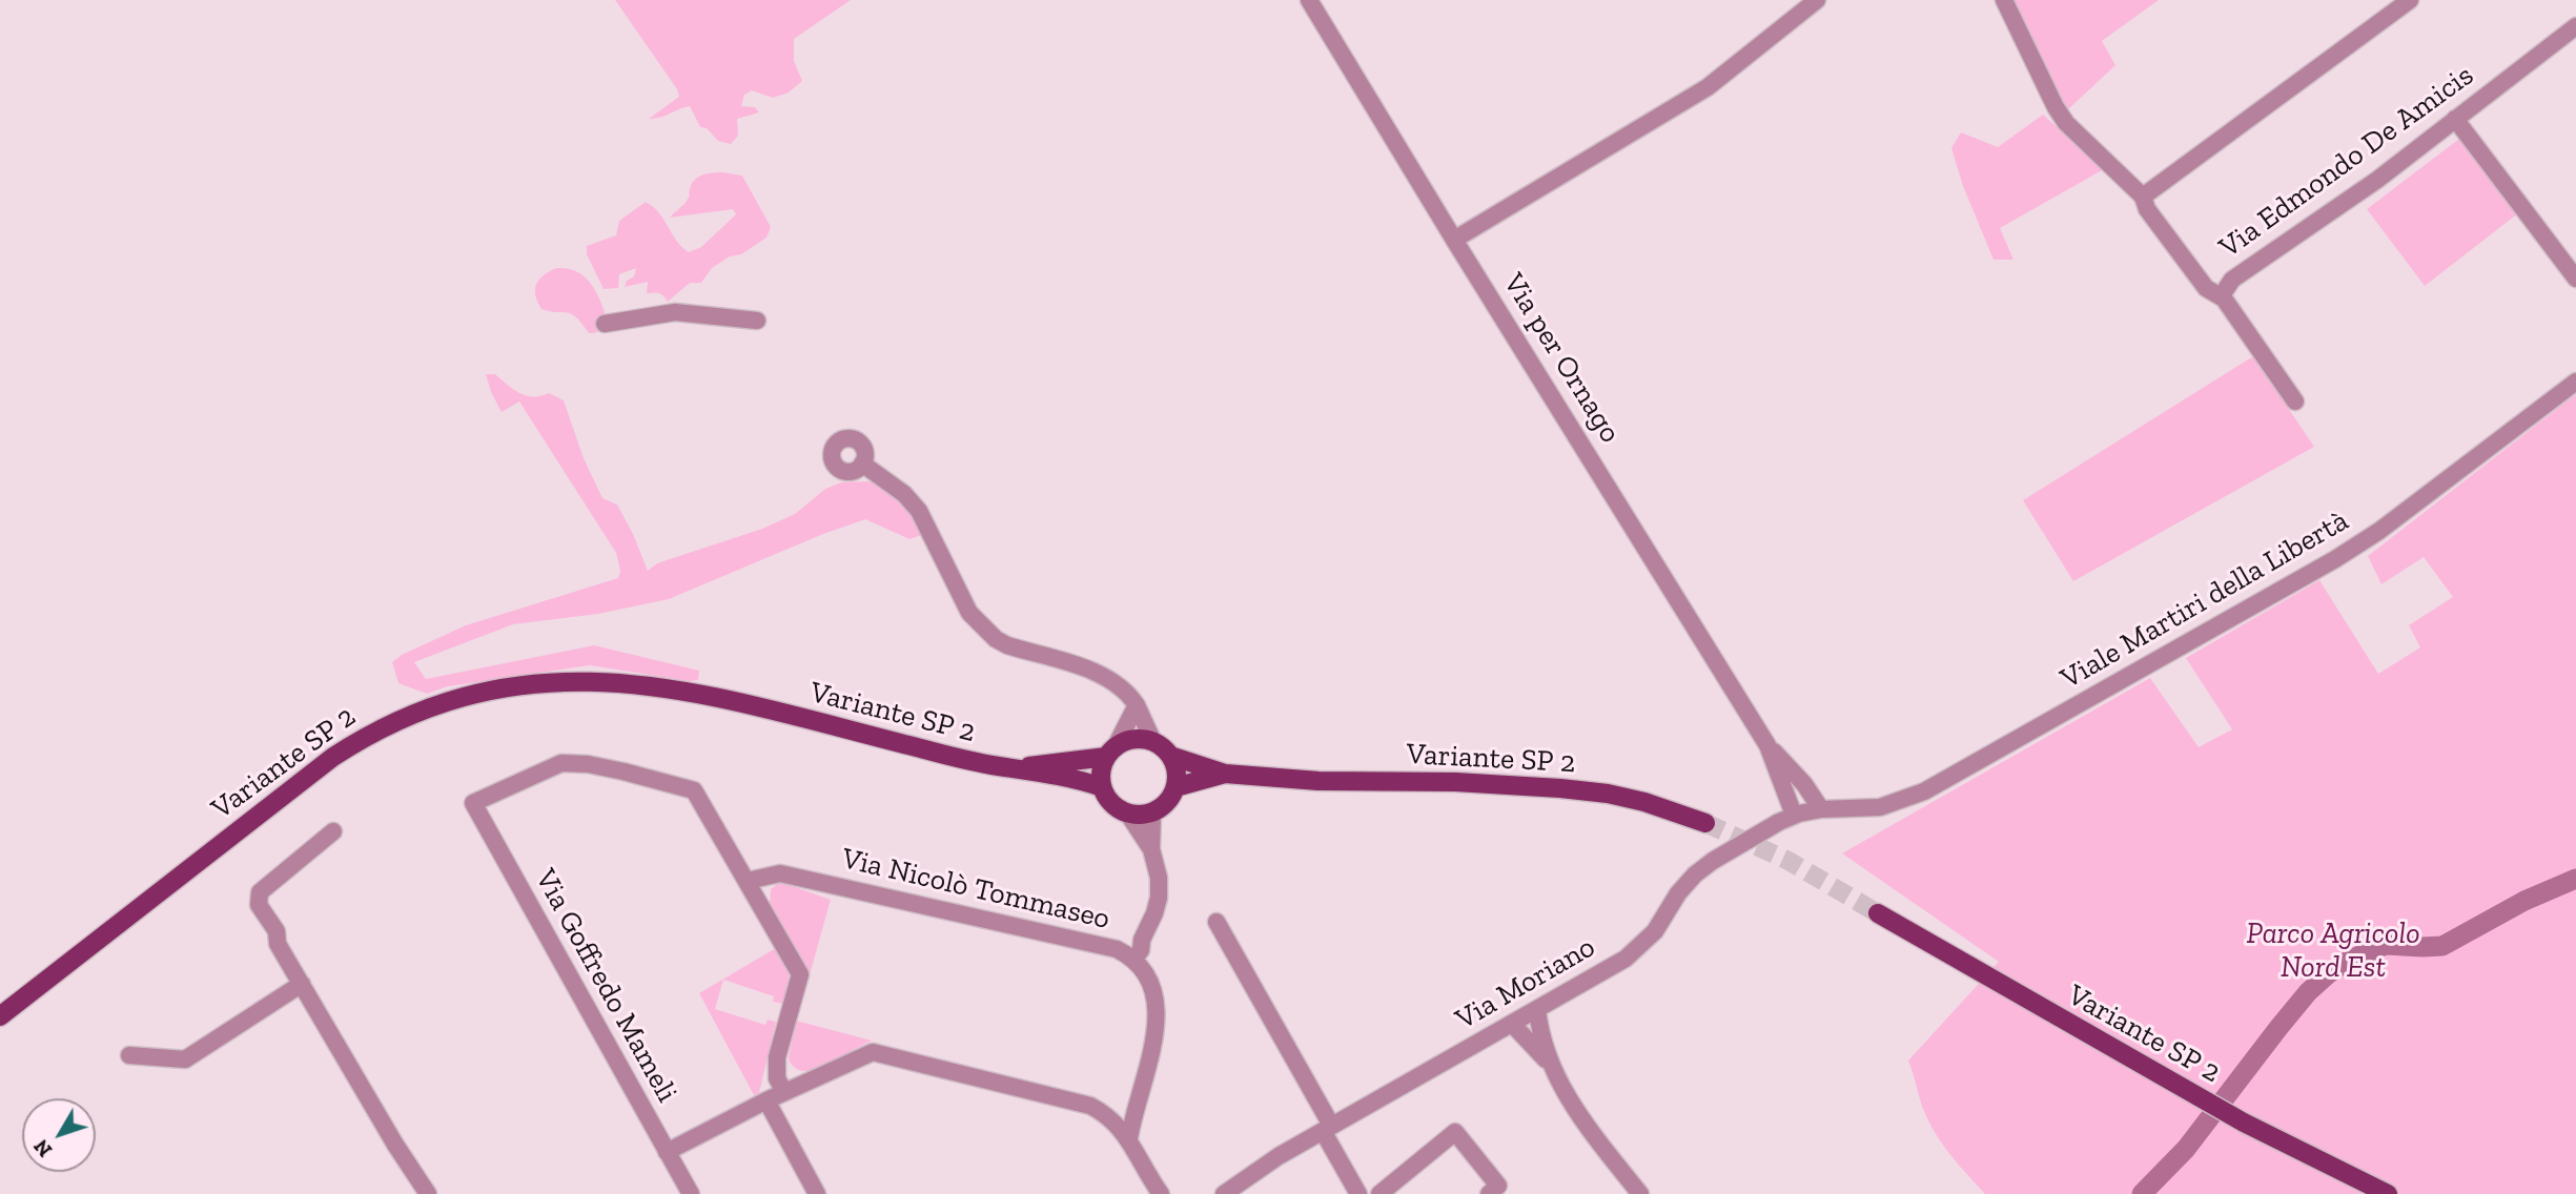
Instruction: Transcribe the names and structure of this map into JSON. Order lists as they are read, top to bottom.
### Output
{
  "streets": {
    "main road": ["Variante SP 2"],
    "street": [
      "Via Edmondo De Amicis",
      "Via per Ornago",
      "Viale Martiri della Libertà",
      "Via Nicolò Tommaseo",
      "Via Moriano",
      "Via Goffredo Mameli"
    ]
  },
  "crossings": [
    ["Via per Ornago", "Viale Martiri della Libertà"],
    ["Via per Ornago", "Via Moriano"],
    ["Viale Martiri della Libertà", "Via Moriano"],
    ["Via Nicolò Tommaseo", "Via Goffredo Mameli"]
  ],
  "parks": ["Parco Agricolo Nord Est"],
  "north": "bottom left"
}
